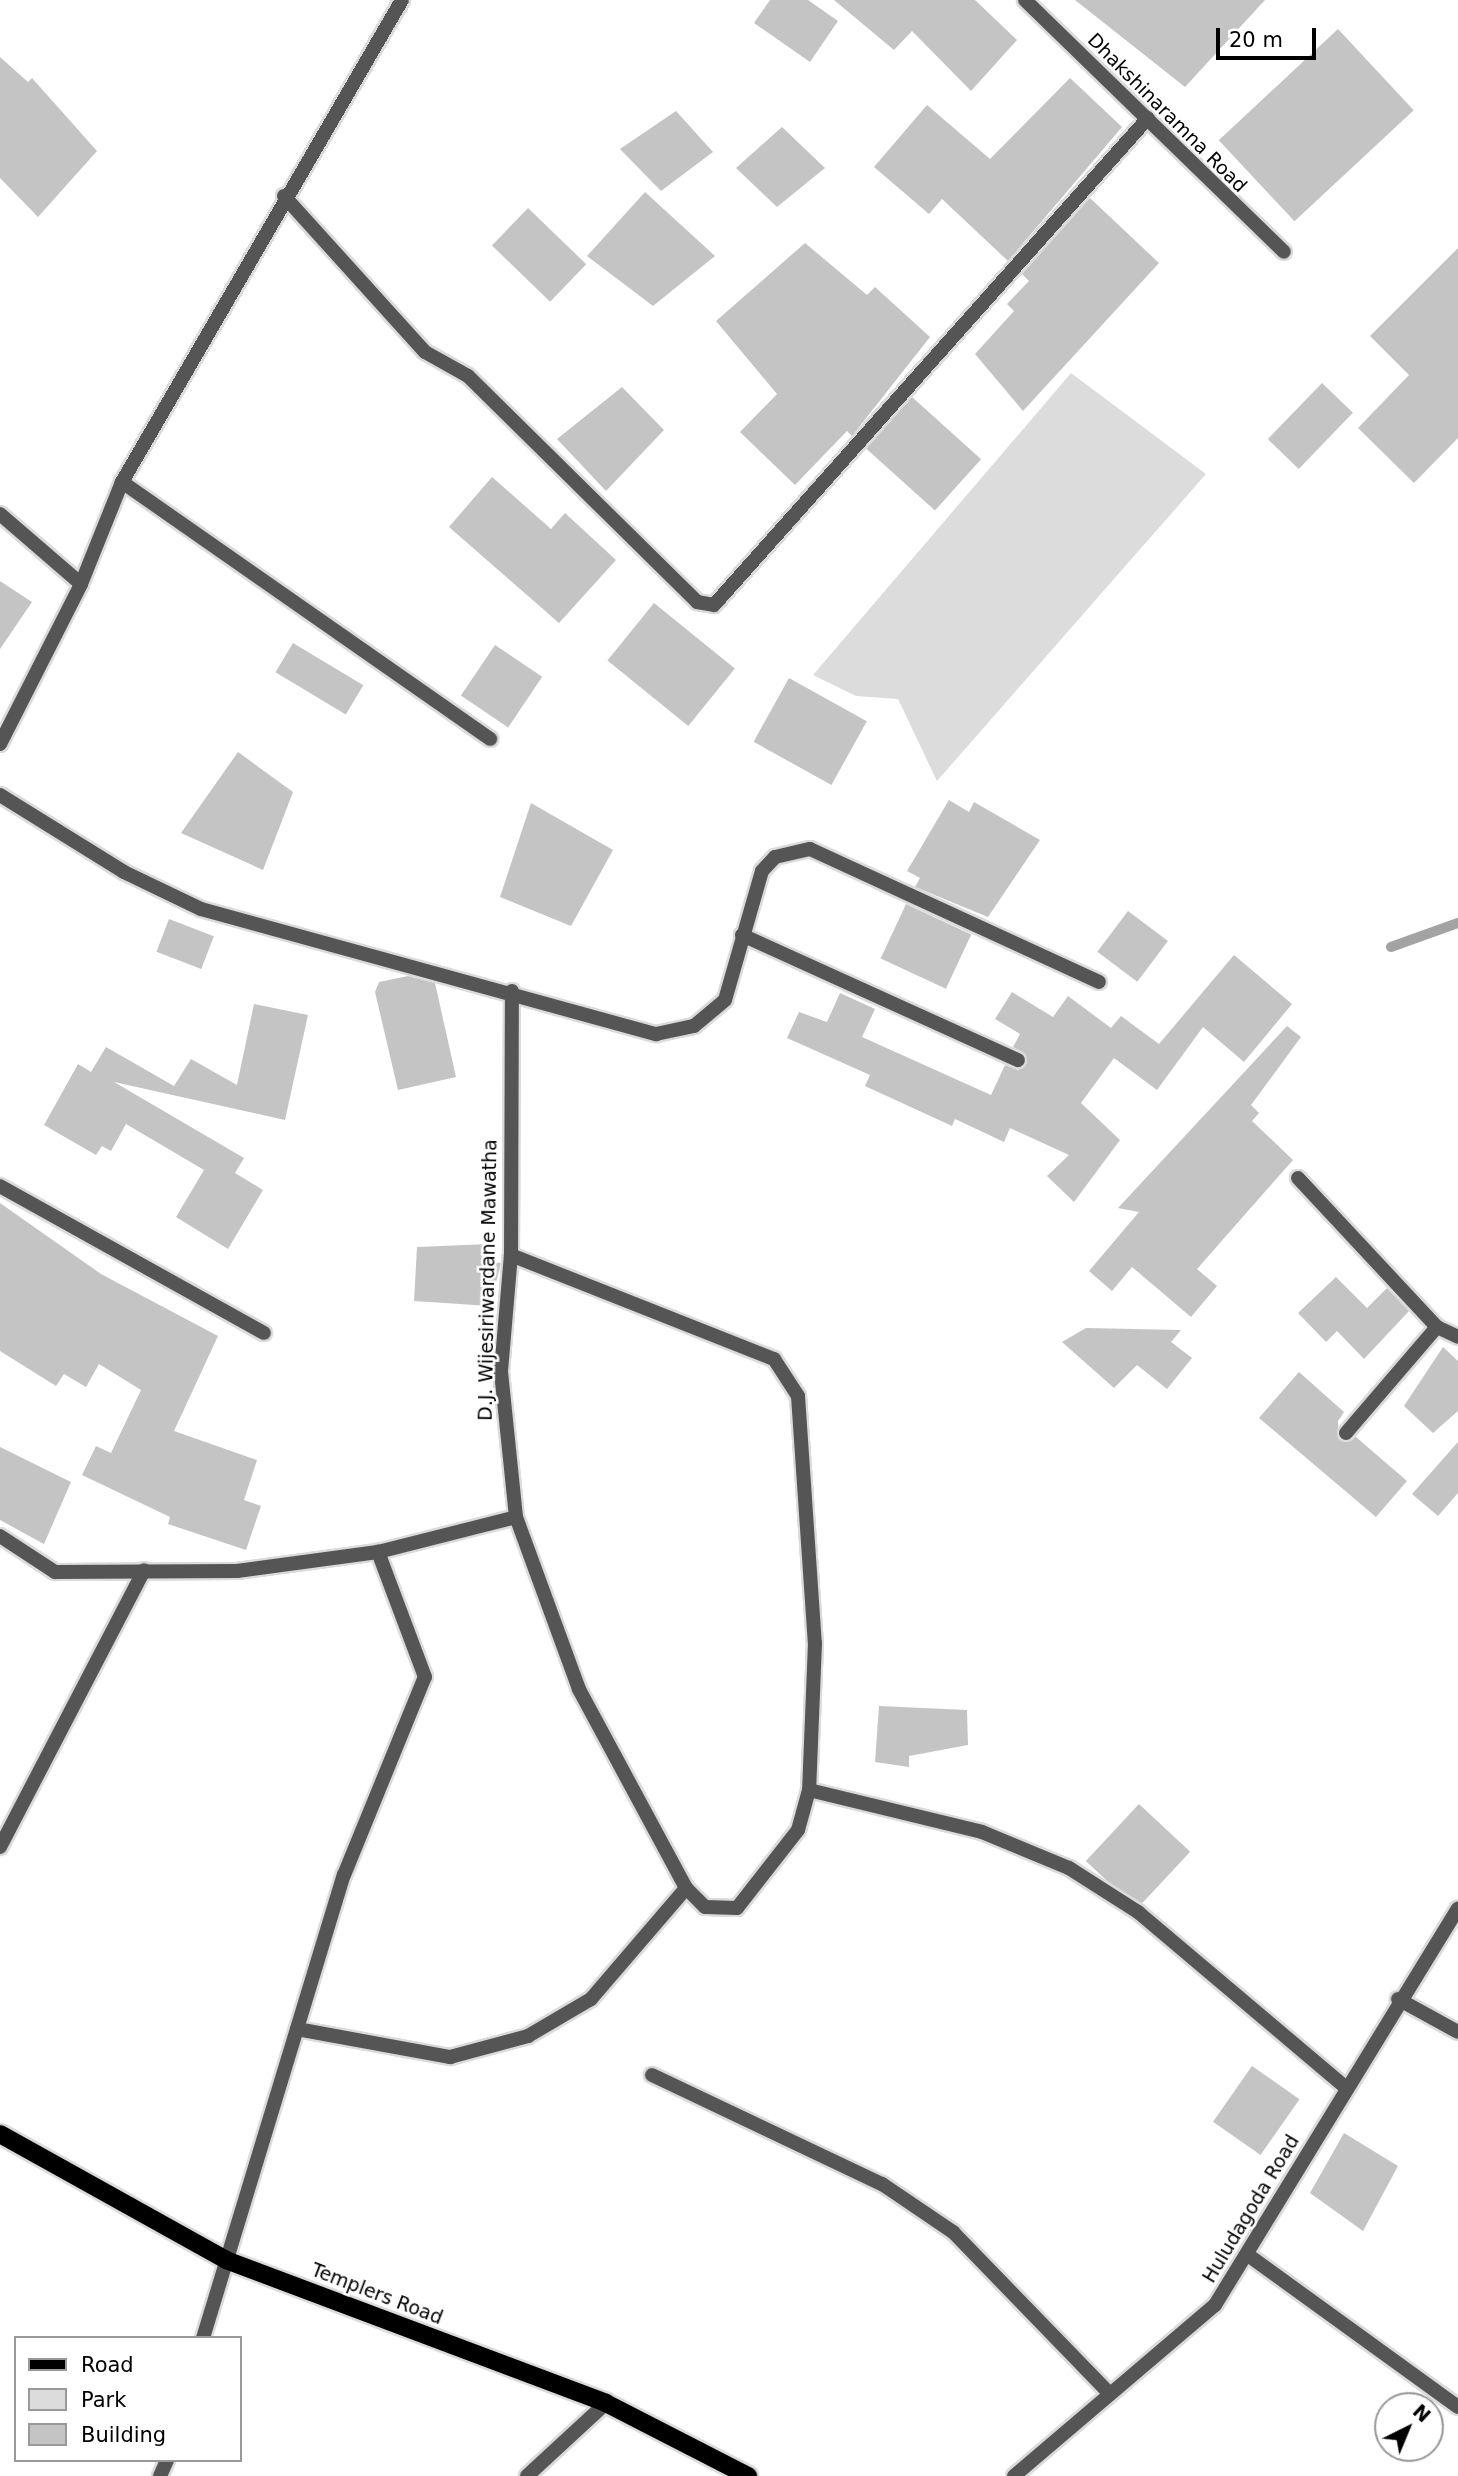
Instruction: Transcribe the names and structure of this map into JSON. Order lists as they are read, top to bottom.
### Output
{
  "streets": {
    "main road": ["Templers Road"],
    "street": ["Dhakshinaramna Road", "D.J. Wijesiriwardane Mawatha", "Huludagoda Road"]
  },
  "legend": ["Road", "Park", "Building"],
  "scale_bar": "20 m",
  "north": "top right"
}
